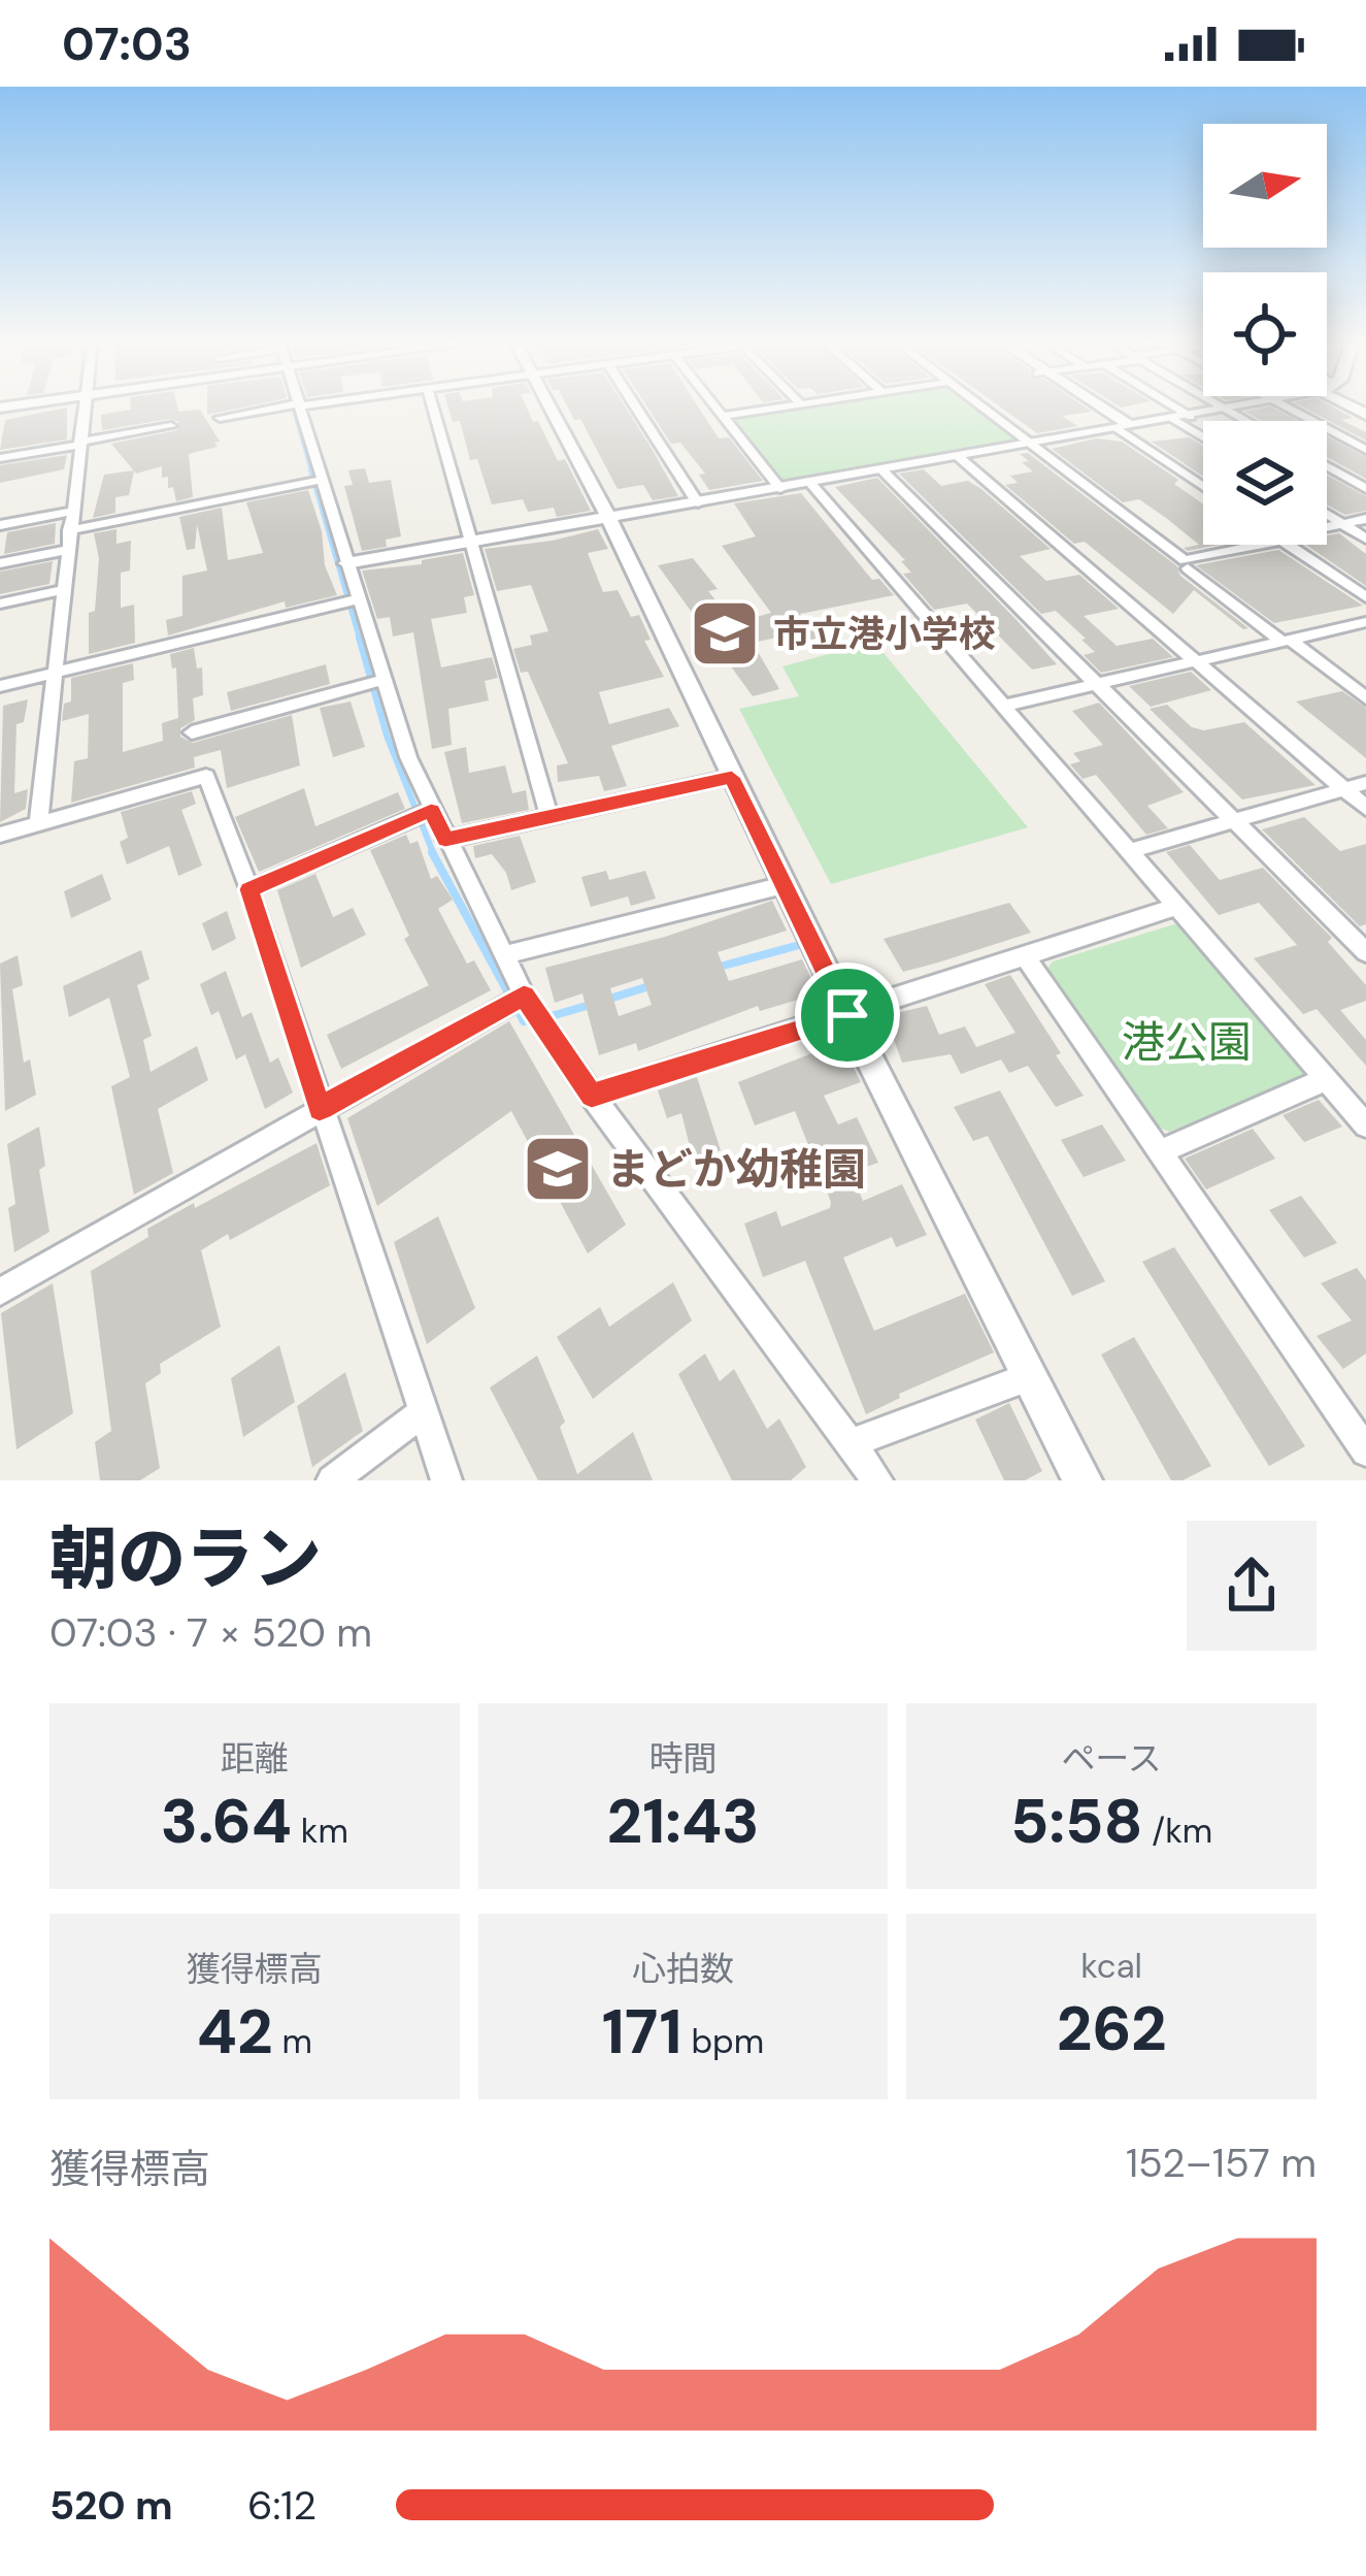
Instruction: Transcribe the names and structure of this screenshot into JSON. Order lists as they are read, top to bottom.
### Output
{
  "parks": ["港公園"],
  "places": {
    "school or university": ["市立港小学校", "まどか幼稚園"]
  },
  "north": "right",
  "page": {
    "status": "07:03",
    "heading": ["朝のラン", "07:03 · 7 × 520 m"],
    "stats": [
      ["距離", "3.64 km"],
      ["時間", "21:43"],
      ["ペース", "5:58 /km"],
      ["獲得標高", "42 m"],
      ["心拍数", "171 bpm"],
      ["kcal", "262"]
    ],
    "chart": ["獲得標高", "152–157 m"],
    "list": [
      {
        "name": "520 m",
        "note": "6:12"
      }
    ]
  }
}
